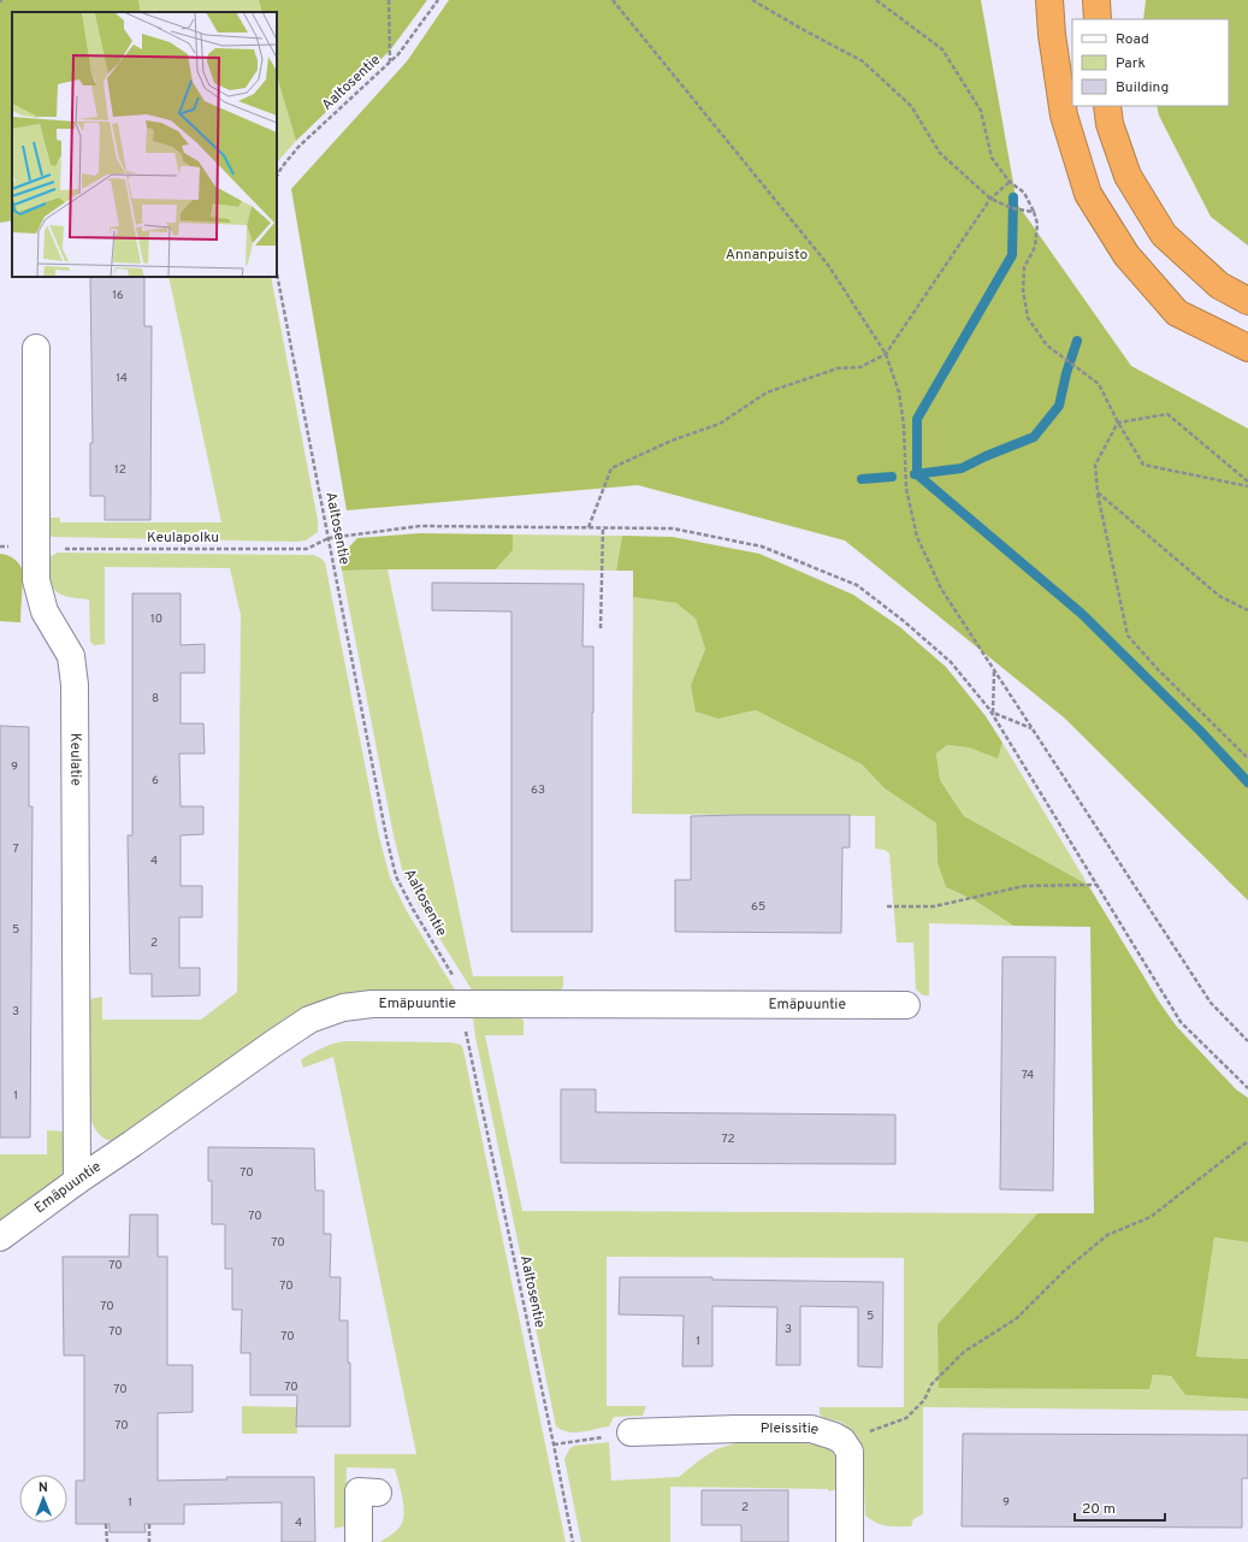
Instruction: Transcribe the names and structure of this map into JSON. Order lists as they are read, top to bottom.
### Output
{
  "streets": {
    "street": ["Keulatie", "Emäpuuntie", "Pleissitie"],
    "path": ["Aaltosentie", "Keulapolku"]
  },
  "crossings": [
    ["Aaltosentie", "Keulapolku"],
    ["Aaltosentie", "Emäpuuntie"],
    ["Keulapolku", "Keulatie"],
    ["Keulatie", "Emäpuuntie"]
  ],
  "parks": ["Annanpuisto"],
  "house_numbers": [
    "16",
    "14",
    "12",
    "10",
    "8",
    "9",
    "6",
    "63",
    "7",
    "4",
    "65",
    "5",
    "2",
    "3",
    "74",
    "1",
    "72",
    "70",
    "70",
    "70",
    "70",
    "70",
    "70",
    "5",
    "3",
    "70",
    "70",
    "1",
    "70",
    "70",
    "70",
    "1",
    "9",
    "2",
    "4"
  ],
  "legend": ["Road", "Park", "Building"],
  "scale_bar": "20 m",
  "north": "top"
}
